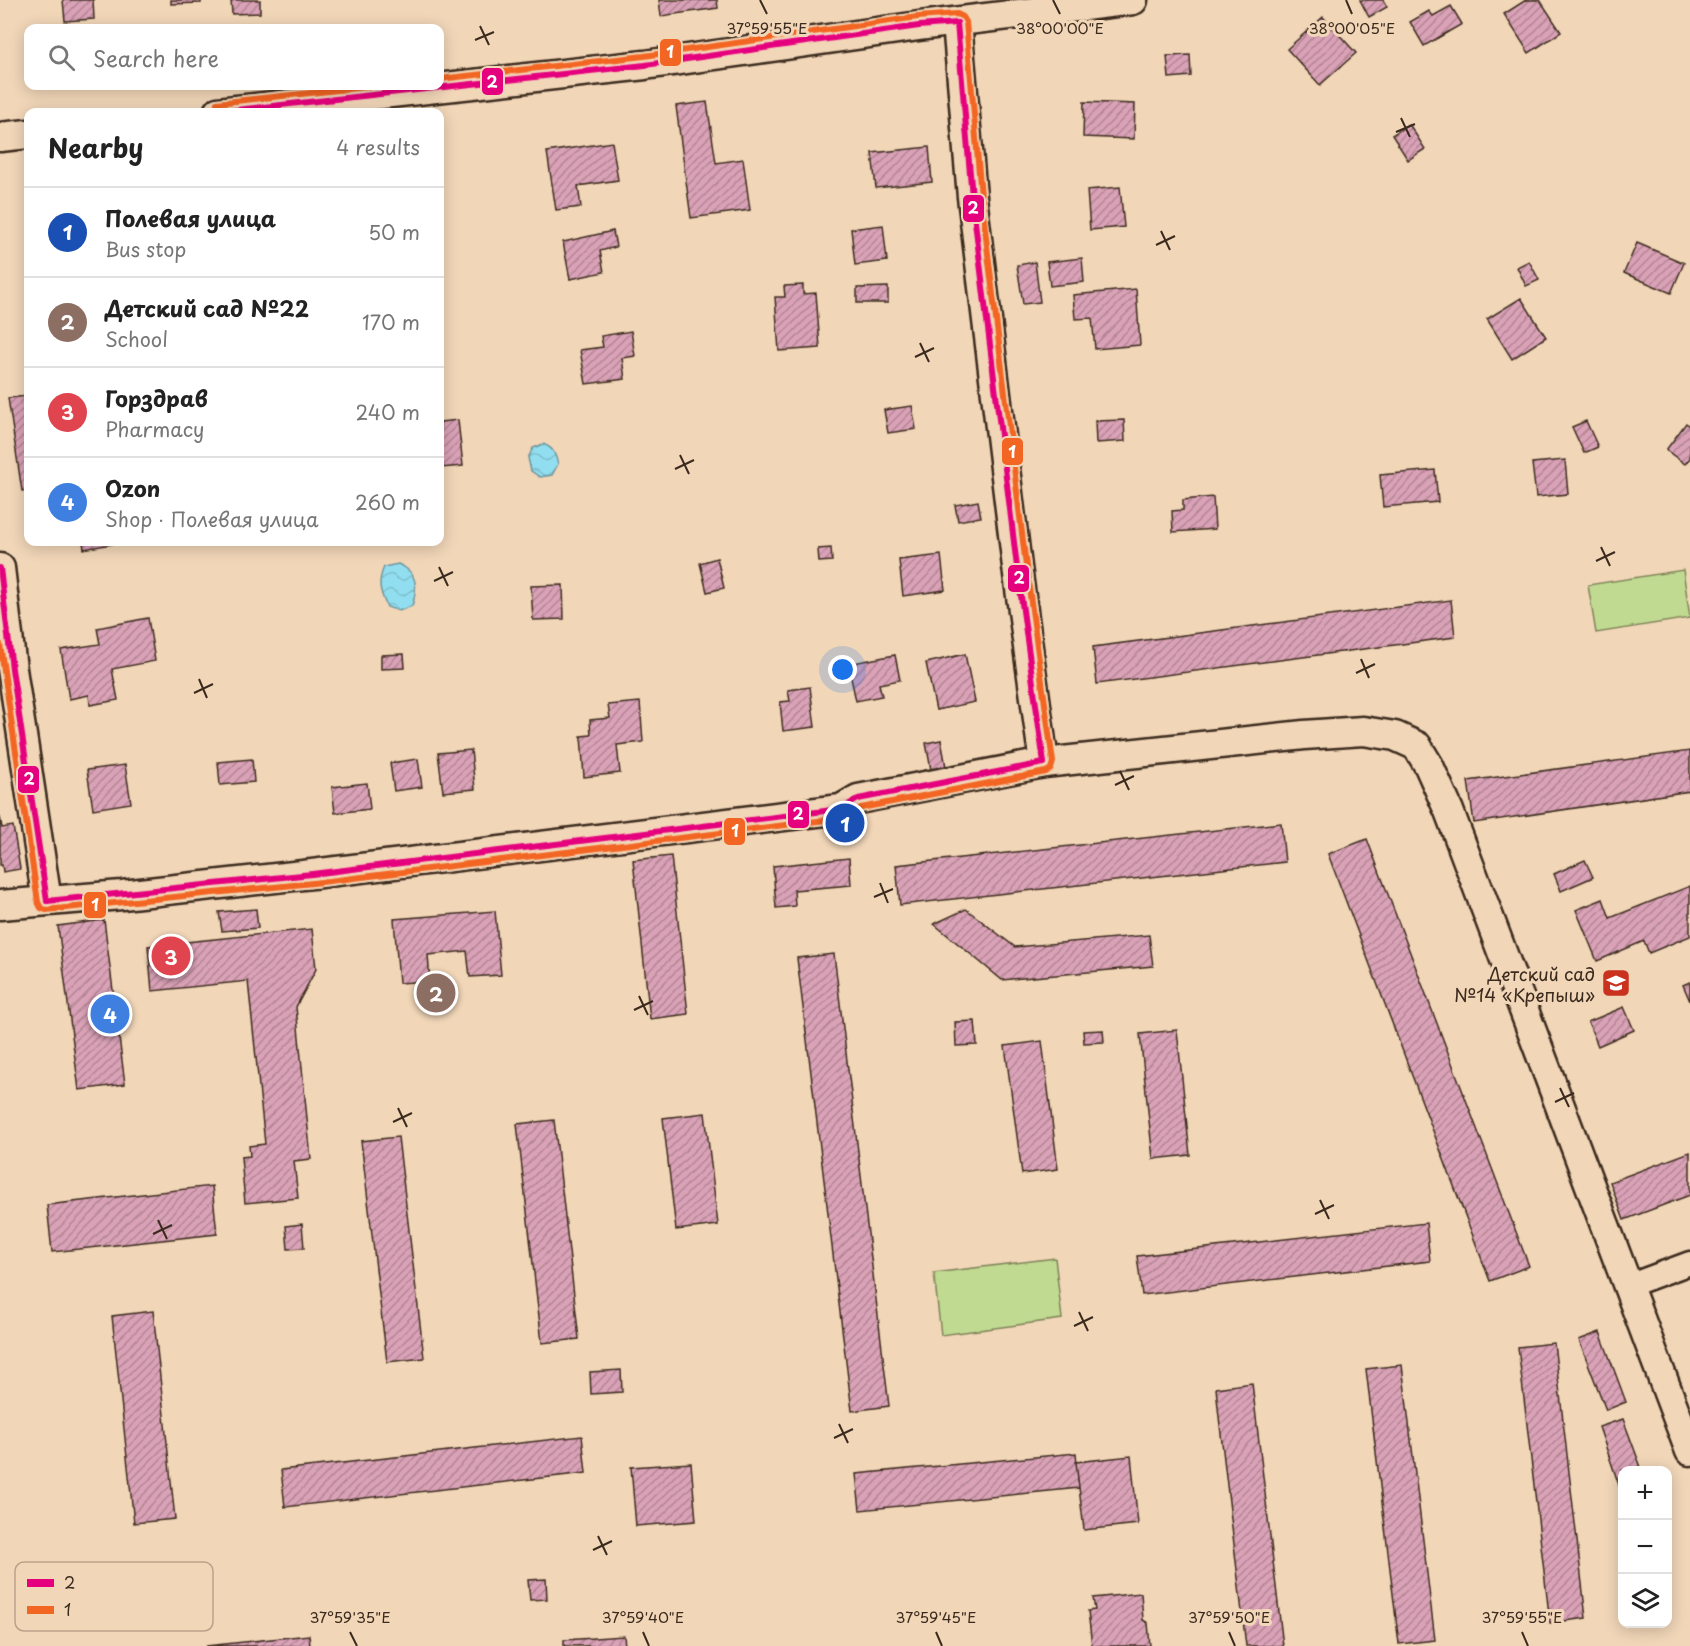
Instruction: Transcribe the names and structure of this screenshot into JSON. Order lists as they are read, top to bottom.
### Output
{
  "places": {
    "school or university": ["Детский сад №14 «Крепыш»"]
  },
  "lines": ["transit line 1", "transit line 2"],
  "legend": ["2", "1"],
  "page": {
    "search": "Search here",
    "heading": ["Nearby", "4 results"],
    "list": [
      {
        "mark": "1",
        "name": "Полевая улица",
        "note": "Bus stop",
        "value": "50 m"
      },
      {
        "mark": "2",
        "name": "Детский сад №22",
        "note": "School",
        "value": "170 m"
      },
      {
        "mark": "3",
        "name": "Горздрав",
        "note": "Pharmacy",
        "value": "240 m"
      },
      {
        "mark": "4",
        "name": "Ozon",
        "note": "Shop · Полевая улица",
        "value": "260 m"
      }
    ],
    "pins": [
      "1",
      "3",
      "2",
      "4"
    ],
    "map_buttons": ["+", "−"]
  },
  "coordinates": [
    "37°59'55\"E",
    "38°00'00\"E",
    "38°00'05\"E",
    "37°59'35\"E",
    "37°59'40\"E",
    "37°59'45\"E",
    "37°59'50\"E"
  ]
}
